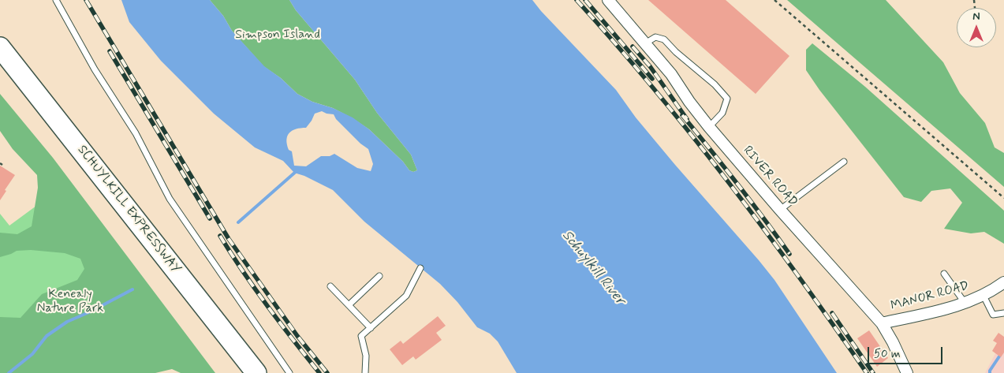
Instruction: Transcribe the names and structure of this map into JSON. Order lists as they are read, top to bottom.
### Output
{
  "streets": {
    "highway": ["SCHUYLKILL EXPRESSWAY"],
    "street": ["RIVER ROAD", "MANOR ROAD"]
  },
  "crossings": [
    ["RIVER ROAD", "MANOR ROAD"]
  ],
  "water": ["Schuylkill River"],
  "parks": ["Simpson Island", "Kenealy Nature Park"],
  "scale_bar": "50 m",
  "north": "top"
}
